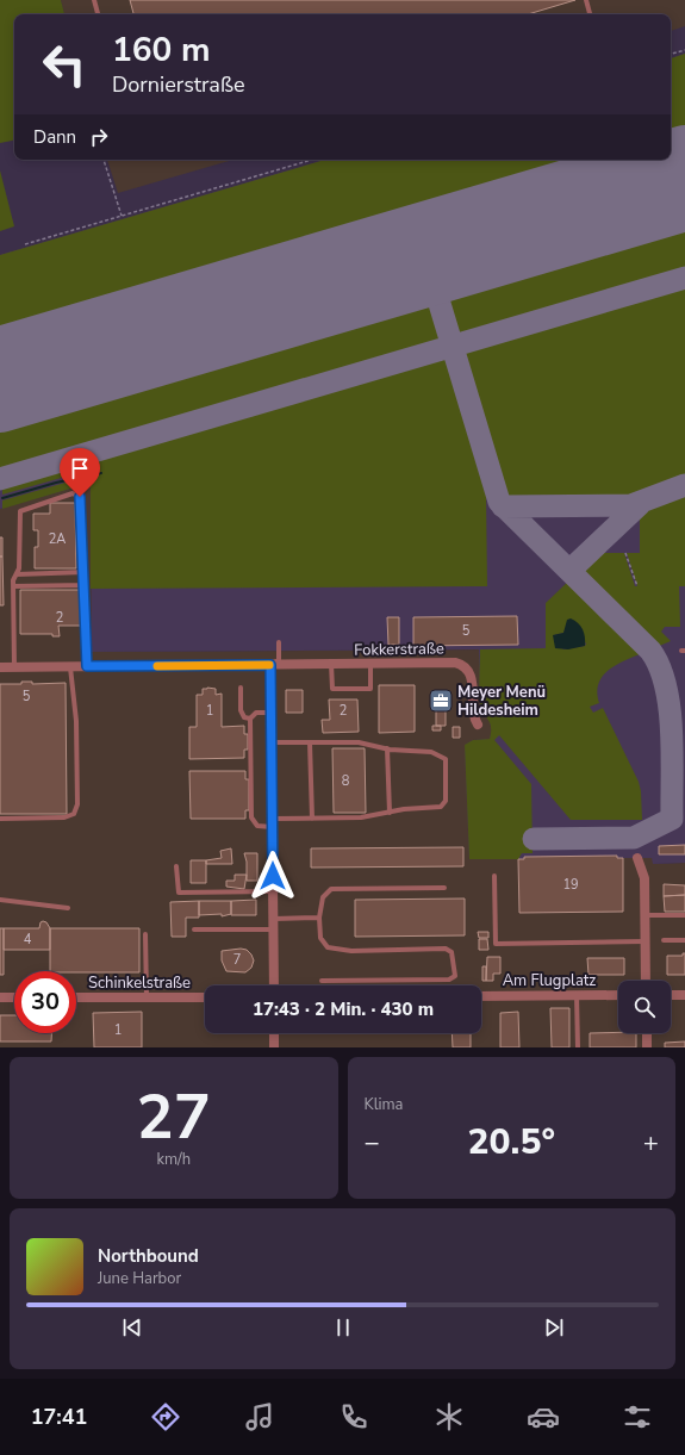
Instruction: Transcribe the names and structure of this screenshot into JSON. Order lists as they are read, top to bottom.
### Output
{
  "streets": {
    "street": ["Fokkerstraße", "Am Flugplatz", "Schinkelstraße"]
  },
  "places": {
    "office": ["Meyer Menü Hildesheim"]
  },
  "house_numbers": [
    "2A",
    "2",
    "5",
    "5",
    "1",
    "2",
    "8",
    "19",
    "4",
    "7",
    "1"
  ],
  "page": {
    "turn": ["160 m", "Dornierstraße"],
    "then": "Dann",
    "limit": "30",
    "trip": "17:43 · 2 Min. · 430 m",
    "tile": [
      ["27", "km/h"],
      "Klima"
    ],
    "heat": ["−", "20.5°", "+"],
    "song": ["Northbound", "June Harbor"],
    "tabs": "17:41"
  }
}
